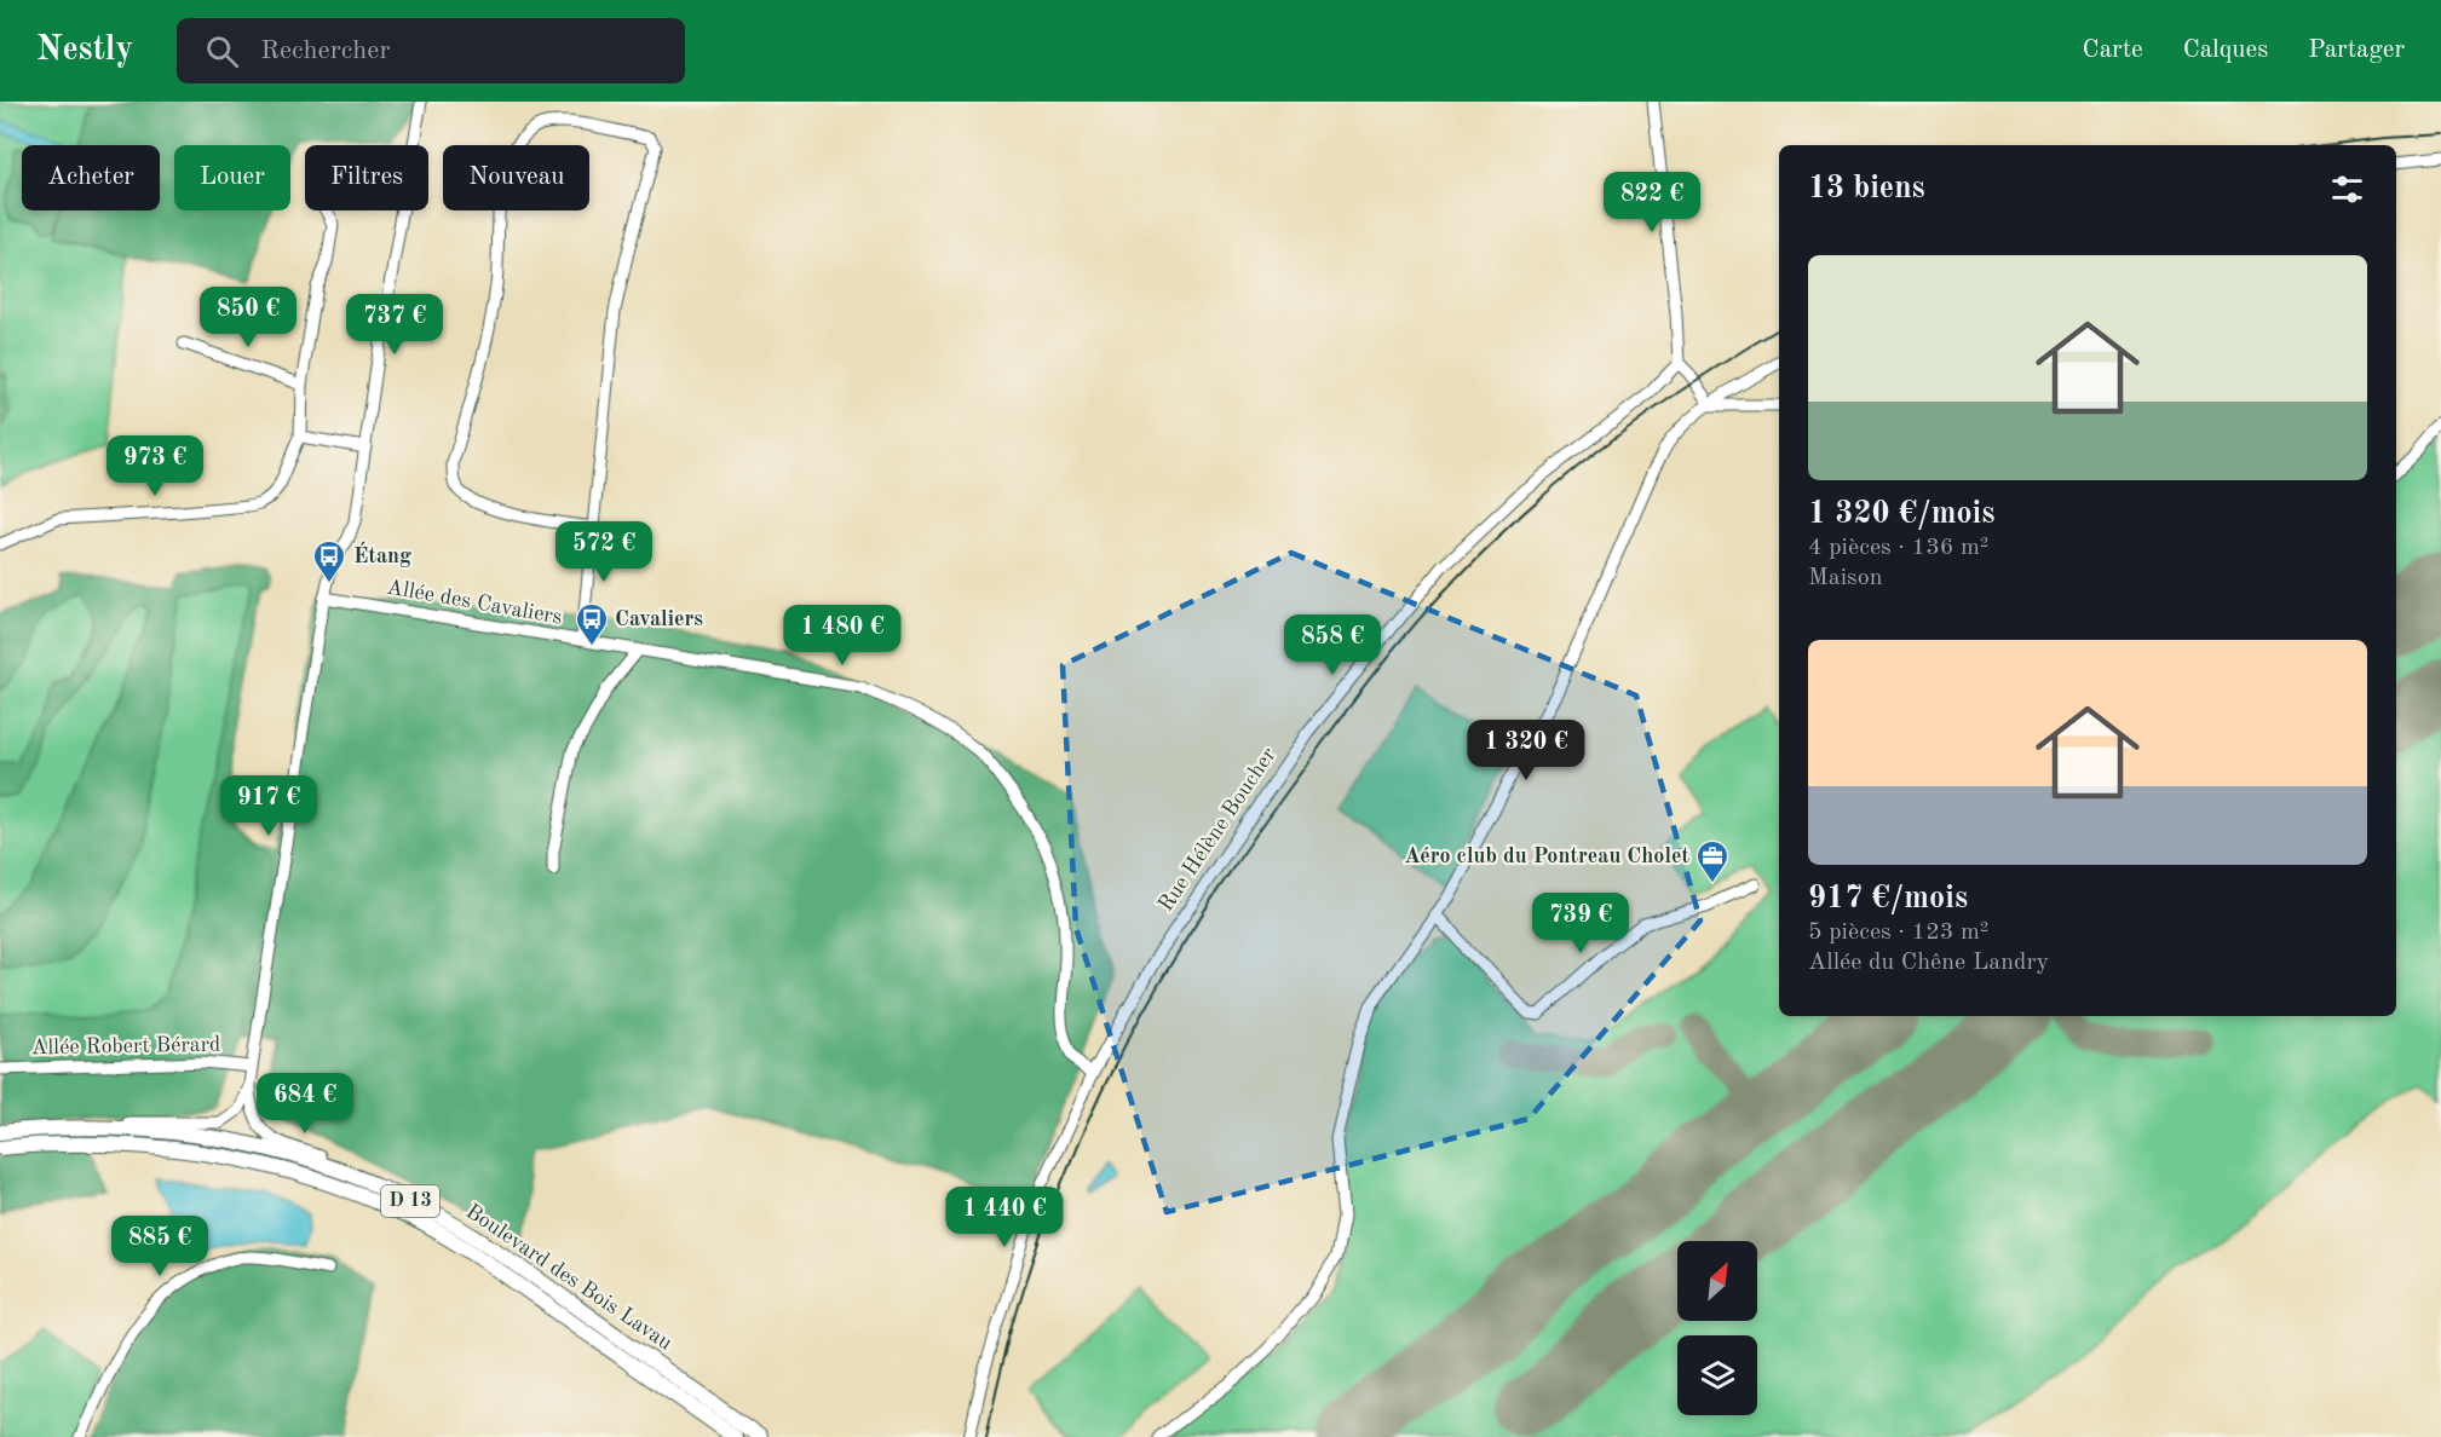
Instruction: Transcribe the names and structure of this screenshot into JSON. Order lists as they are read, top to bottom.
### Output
{
  "streets": {
    "main road": ["D 13", "Boulevard des Bois Lavau"],
    "street": ["Allée des Cavaliers", "Rue Hélène Boucher", "Allée Robert Bérard"]
  },
  "crossings": [
    ["Allée des Cavaliers", "Rue Hélène Boucher"]
  ],
  "places": {
    "bus stop": ["Étang", "Cavaliers"],
    "office": ["Aéro club du Pontreau Cholet"]
  },
  "north": "top right",
  "page": {
    "header": "Nestly",
    "search": "Rechercher",
    "nav": ["Carte", "Calques", "Partager"],
    "chip": [
      "Acheter",
      "Louer",
      "Filtres",
      "Nouveau"
    ],
    "heading": "13 biens",
    "price": [
      "822 €",
      "850 €",
      "737 €",
      "973 €",
      "572 €",
      "1 480 €",
      "858 €",
      "1 320 €",
      "917 €",
      "739 €",
      "684 €",
      "1 440 €",
      "885 €"
    ],
    "list": [
      {
        "name": "1 320 €/mois",
        "note": "4 pièces · 136 m² · Maison"
      },
      {
        "name": "917 €/mois",
        "note": "5 pièces · 123 m² · Allée du Chêne Landry"
      }
    ]
  }
}
